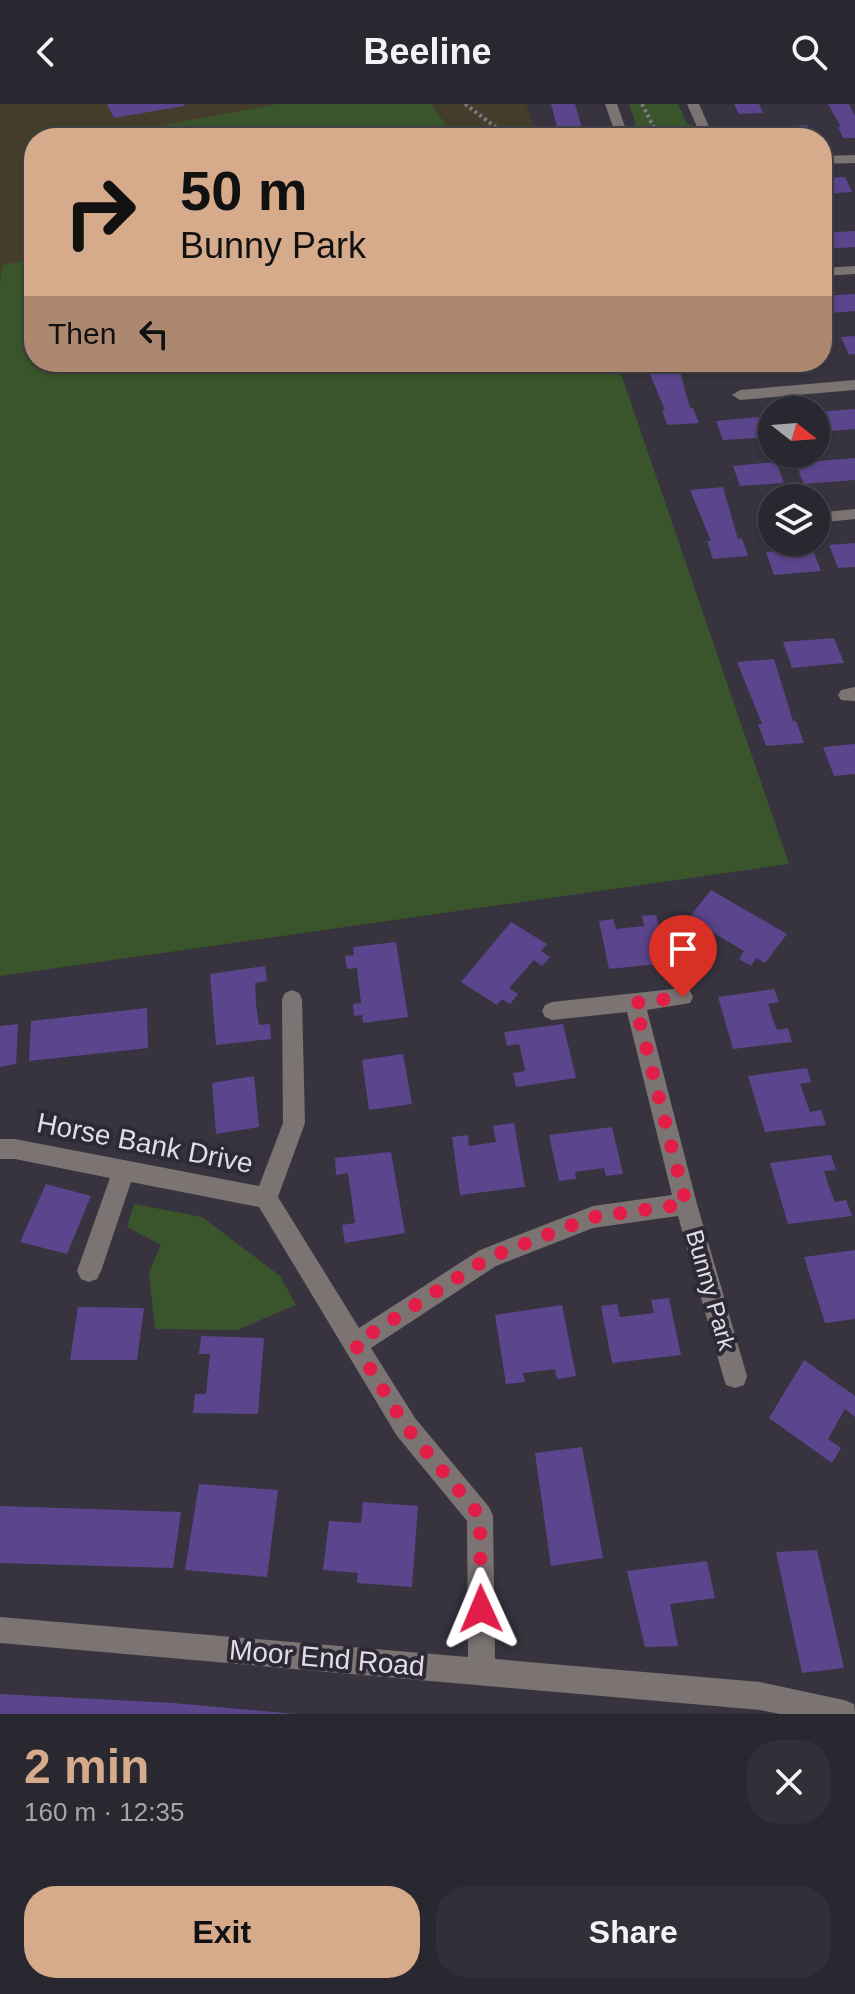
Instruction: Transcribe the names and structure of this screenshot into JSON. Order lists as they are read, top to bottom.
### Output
{
  "streets": {
    "street": ["Horse Bank Drive", "Bunny Park", "Moor End Road"]
  },
  "crossings": [
    ["Horse Bank Drive", "Bunny Park"],
    ["Horse Bank Drive", "Moor End Road"]
  ],
  "north": "right",
  "page": {
    "header": "Beeline",
    "turn": ["50 m", "Bunny Park"],
    "then": "Then",
    "heading": ["2 min", "160 m · 12:35"],
    "buttons": ["Exit", "Share"]
  }
}
